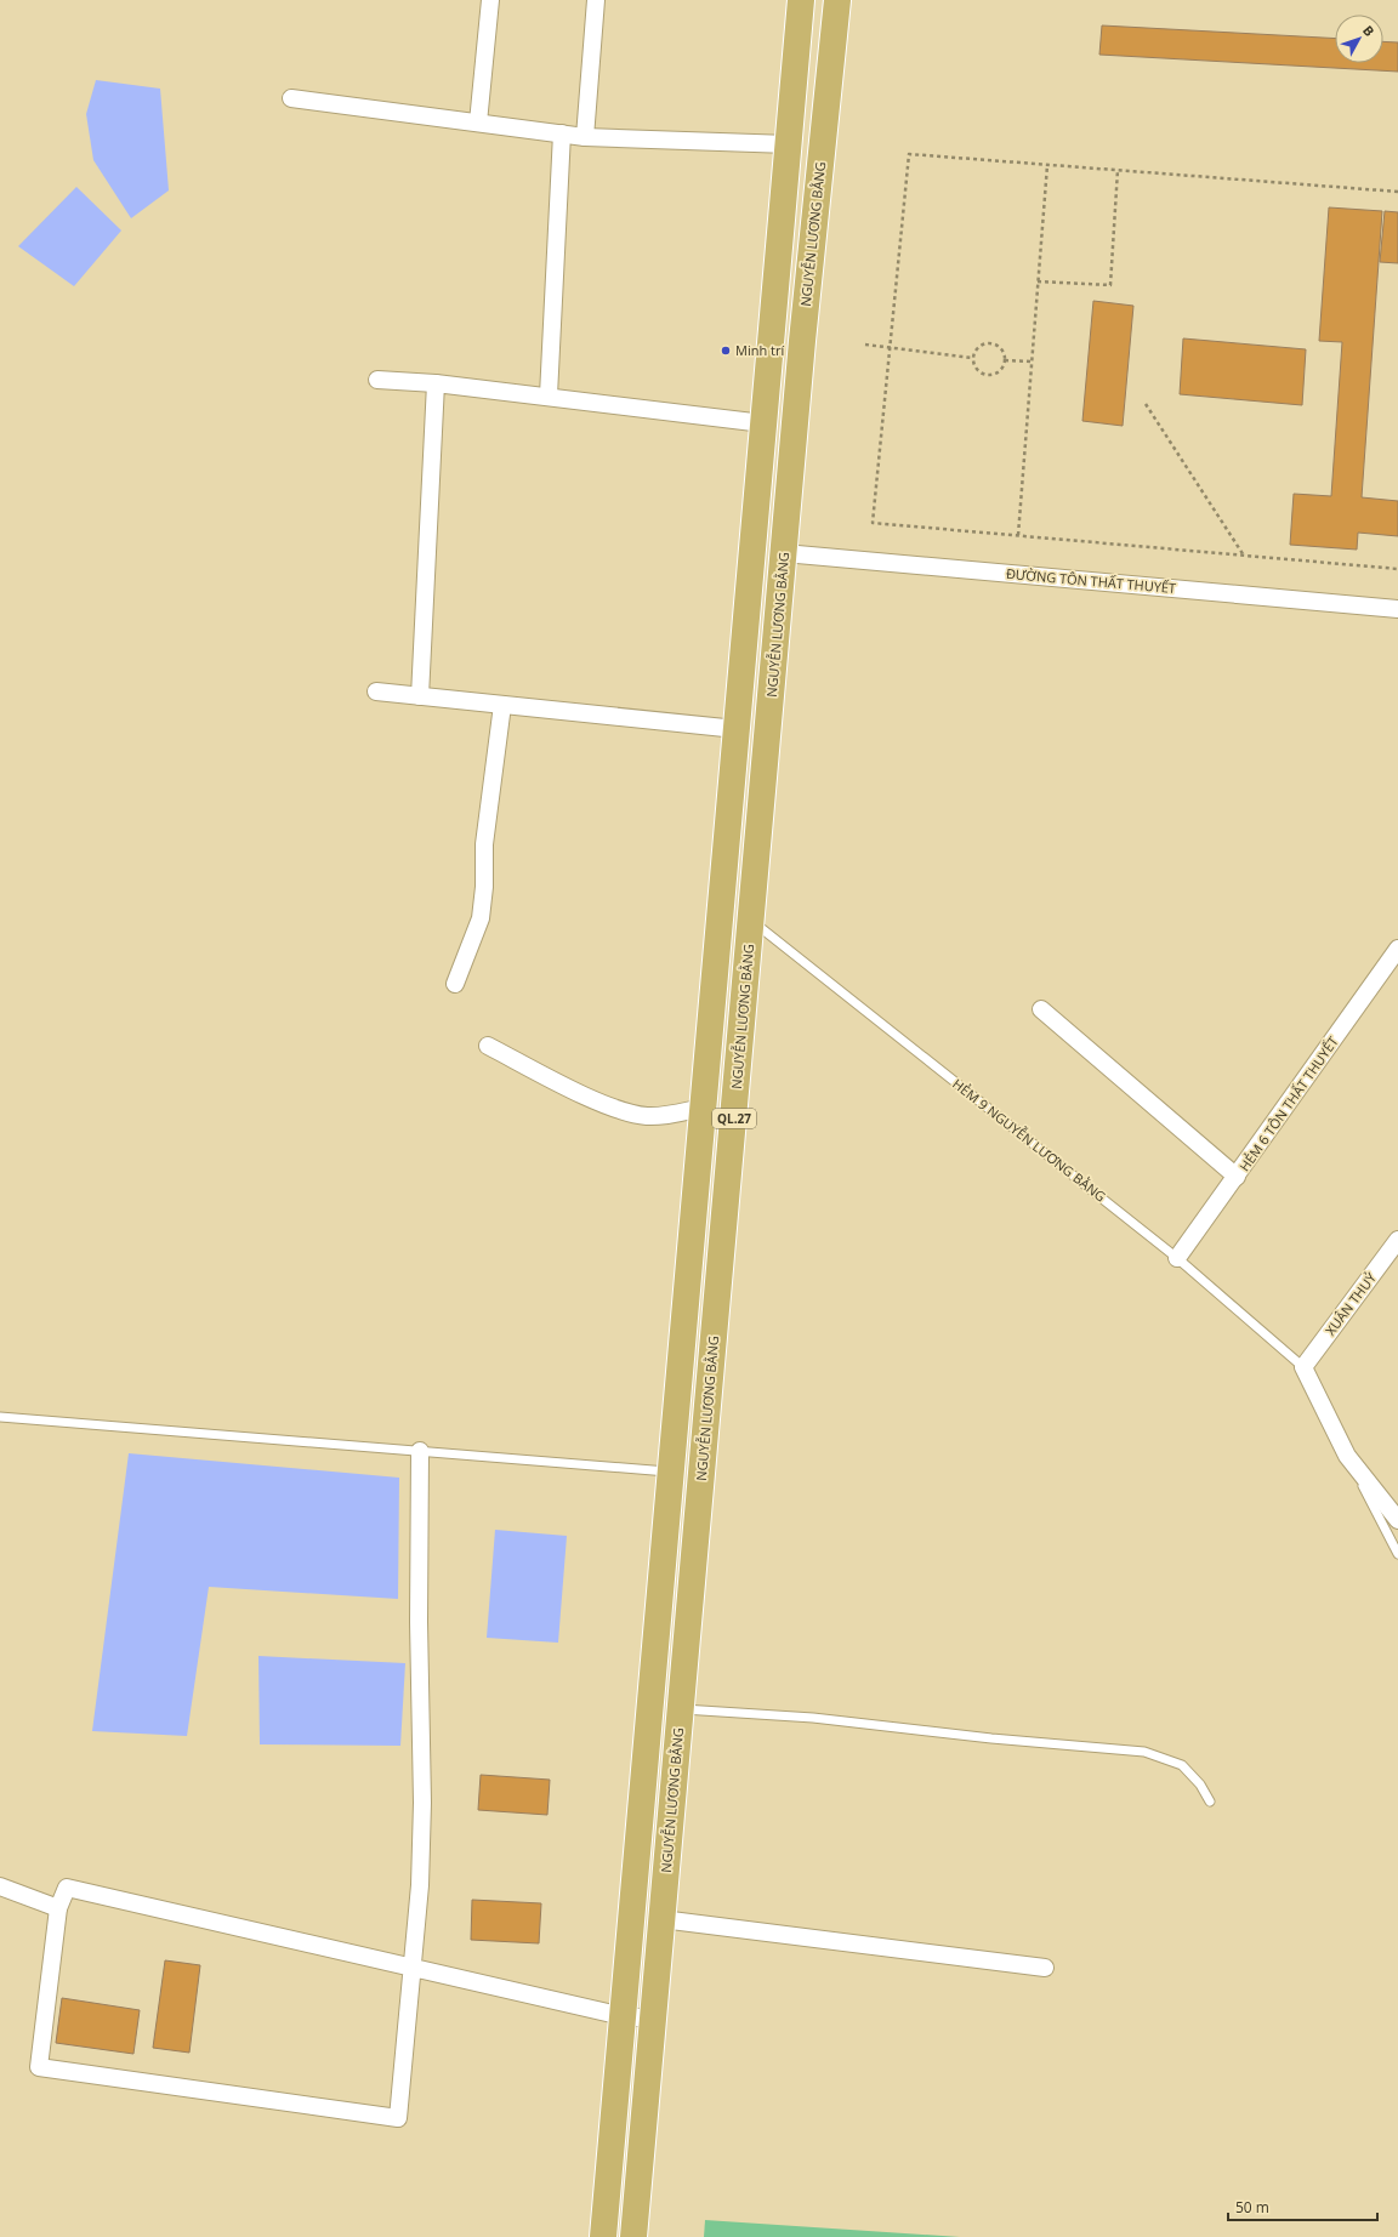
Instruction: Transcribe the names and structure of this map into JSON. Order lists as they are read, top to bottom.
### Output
{
  "streets": {
    "main road": ["NGUYỄN LƯƠNG BẰNG", "QL.27"],
    "street": ["ĐƯỜNG TÔN THẤT THUYẾT", "HẺM 6 TÔN THẤT THUYẾT", "XUÂN THUỶ"],
    "lane": ["HẺM 9 NGUYỄN LƯƠNG BẰNG"]
  },
  "crossings": [
    ["NGUYỄN LƯƠNG BẰNG", "ĐƯỜNG TÔN THẤT THUYẾT"],
    ["NGUYỄN LƯƠNG BẰNG", "HẺM 9 NGUYỄN LƯƠNG BẰNG"],
    ["HẺM 6 TÔN THẤT THUYẾT", "HẺM 9 NGUYỄN LƯƠNG BẰNG"],
    ["HẺM 9 NGUYỄN LƯƠNG BẰNG", "XUÂN THUỶ"]
  ],
  "places": ["Minh trí"],
  "scale_bar": "50 m",
  "north": "top right"
}
